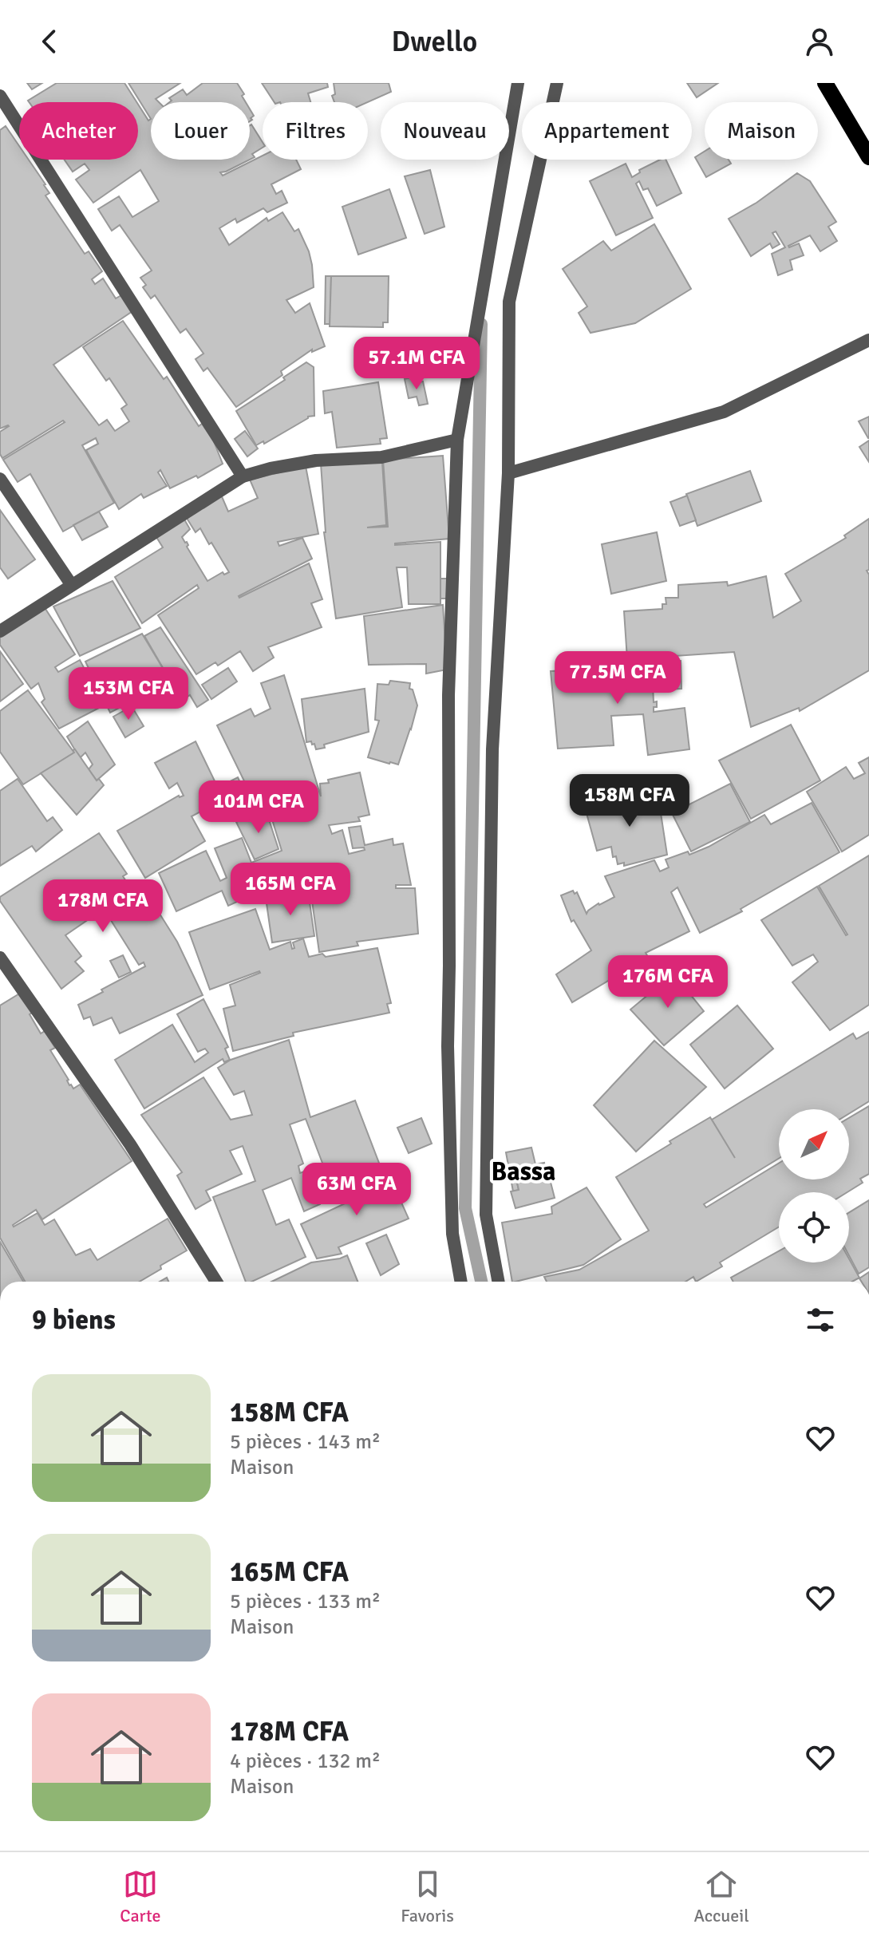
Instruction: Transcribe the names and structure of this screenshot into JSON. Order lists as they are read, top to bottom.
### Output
{
  "districts": ["Bassa"],
  "north": "top right",
  "page": {
    "header": "Dwello",
    "chip": [
      "Acheter",
      "Louer",
      "Filtres",
      "Nouveau",
      "Appartement",
      "Maison"
    ],
    "price": [
      "57.1M CFA",
      "77.5M CFA",
      "153M CFA",
      "158M CFA",
      "101M CFA",
      "165M CFA",
      "178M CFA",
      "176M CFA",
      "63M CFA"
    ],
    "heading": "9 biens",
    "list": [
      {
        "name": "158M CFA",
        "note": "5 pièces · 143 m² · Maison"
      },
      {
        "name": "165M CFA",
        "note": "5 pièces · 133 m² · Maison"
      },
      {
        "name": "178M CFA",
        "note": "4 pièces · 132 m² · Maison"
      }
    ],
    "tabs": ["Carte", "Favoris", "Accueil"]
  }
}
